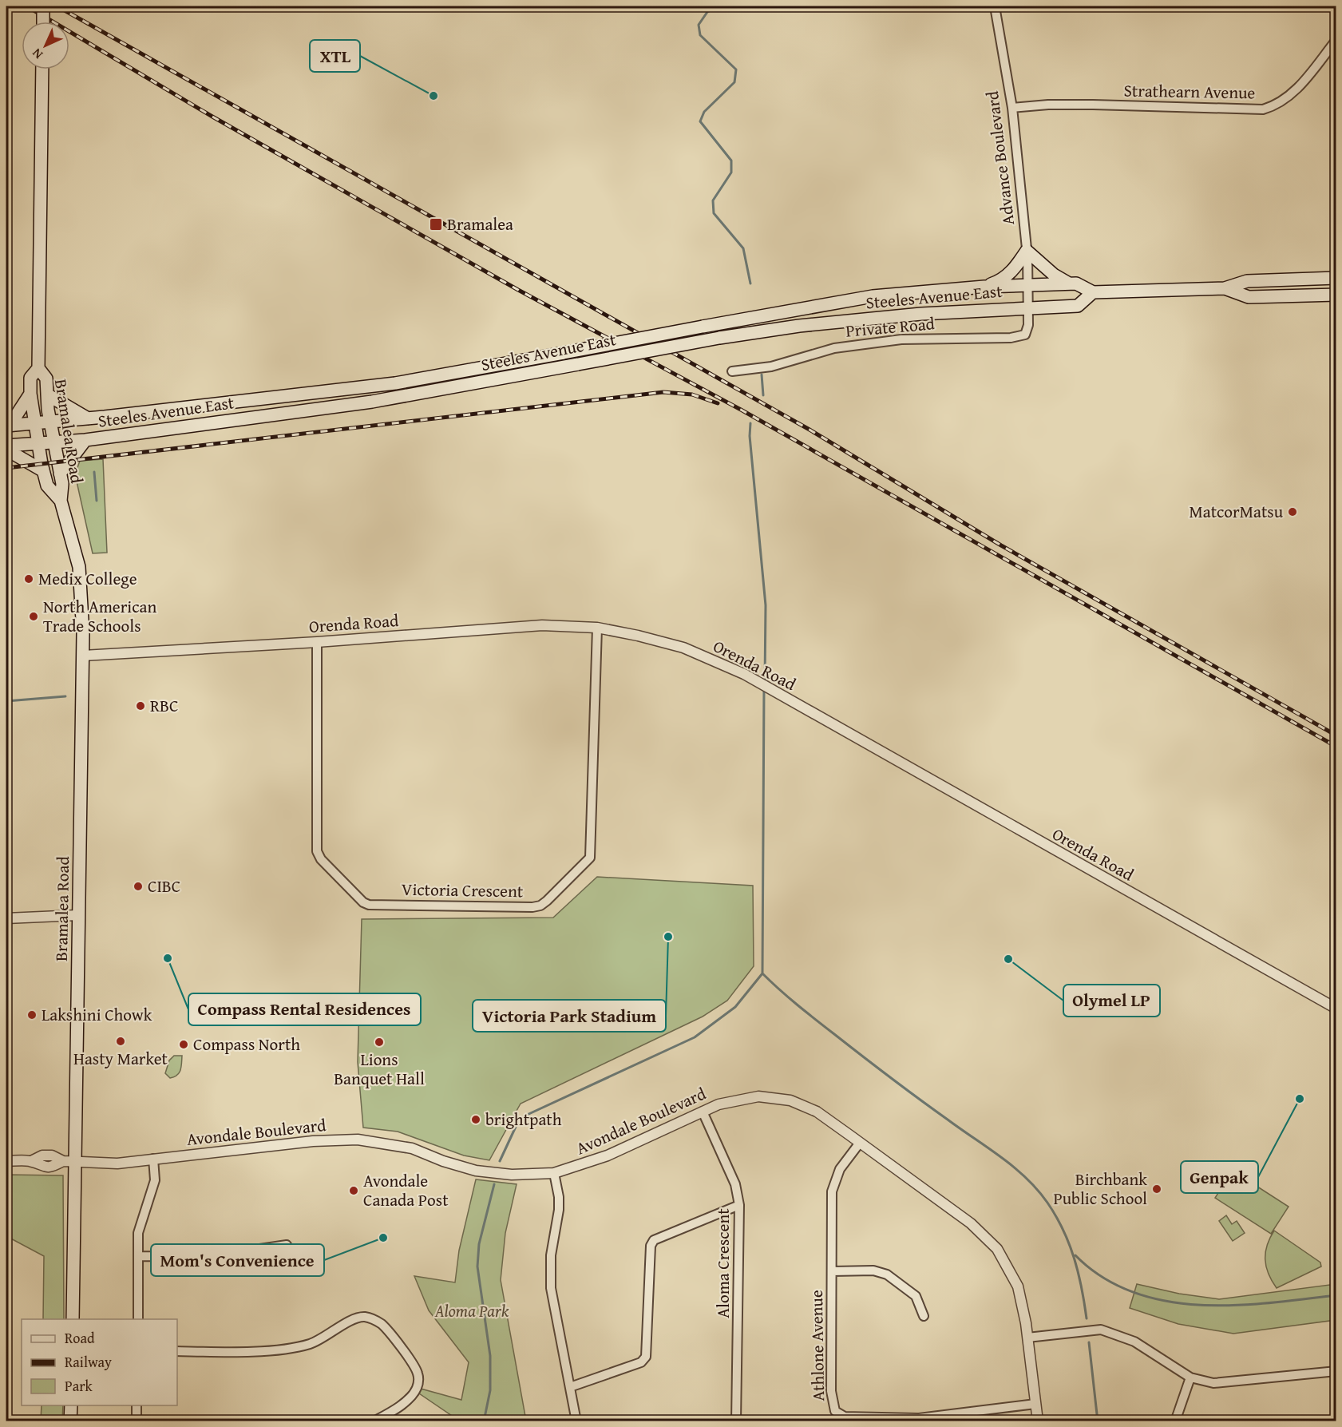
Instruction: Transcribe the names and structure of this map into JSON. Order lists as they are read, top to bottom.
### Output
{
  "streets": {
    "main road": ["Steeles Avenue East", "Bramalea Road"],
    "street": [
      "Strathearn Avenue",
      "Advance Boulevard",
      "Private Road",
      "Orenda Road",
      "Victoria Crescent",
      "Avondale Boulevard",
      "Aloma Crescent",
      "Athlone Avenue"
    ]
  },
  "crossings": [
    ["Strathearn Avenue", "Advance Boulevard"],
    ["Advance Boulevard", "Steeles Avenue East"],
    ["Advance Boulevard", "Private Road"],
    ["Steeles Avenue East", "Private Road"],
    ["Steeles Avenue East", "Bramalea Road"],
    ["Bramalea Road", "Orenda Road"],
    ["Bramalea Road", "Avondale Boulevard"],
    ["Orenda Road", "Victoria Crescent"],
    ["Avondale Boulevard", "Aloma Crescent"],
    ["Avondale Boulevard", "Athlone Avenue"]
  ],
  "parks": ["Aloma Park"],
  "places": {
    "other": [
      "XTL",
      "MatcorMatsu",
      "Medix College",
      "North American Trade Schools",
      "RBC",
      "CIBC",
      "Victoria Park Stadium",
      "Compass Rental Residences",
      "Olymel LP",
      "Lakshini Chowk",
      "Hasty Market",
      "Lions Banquet Hall",
      "Compass North",
      "Genpak",
      "brightpath",
      "Birchbank Public School",
      "Avondale Canada Post",
      "Mom's Convenience"
    ],
    "transit": ["Bramalea"]
  },
  "legend": ["Road", "Railway", "Park"],
  "north": "bottom left"
}
